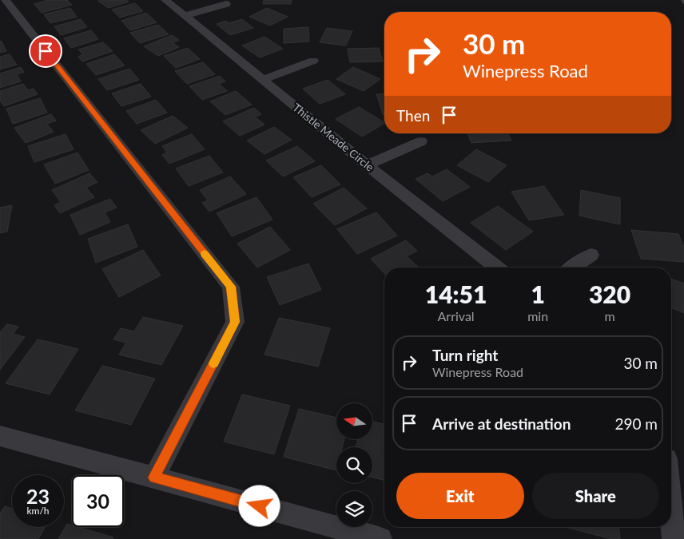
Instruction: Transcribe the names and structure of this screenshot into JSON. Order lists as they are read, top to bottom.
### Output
{
  "streets": {
    "street": ["Thistle Meade Circle"]
  },
  "north": "left",
  "page": {
    "turn": ["30 m", "Winepress Road"],
    "then": "Then",
    "eta": [
      "14:51",
      "Arrival",
      "1",
      "min",
      "320",
      "m"
    ],
    "list": [
      {
        "name": "Turn right",
        "note": "Winepress Road",
        "value": "30 m"
      },
      {
        "name": "Arrive at destination",
        "value": "290 m"
      }
    ],
    "buttons": ["Exit", "Share"],
    "speed": "23 km/h",
    "limit": "30"
  }
}
